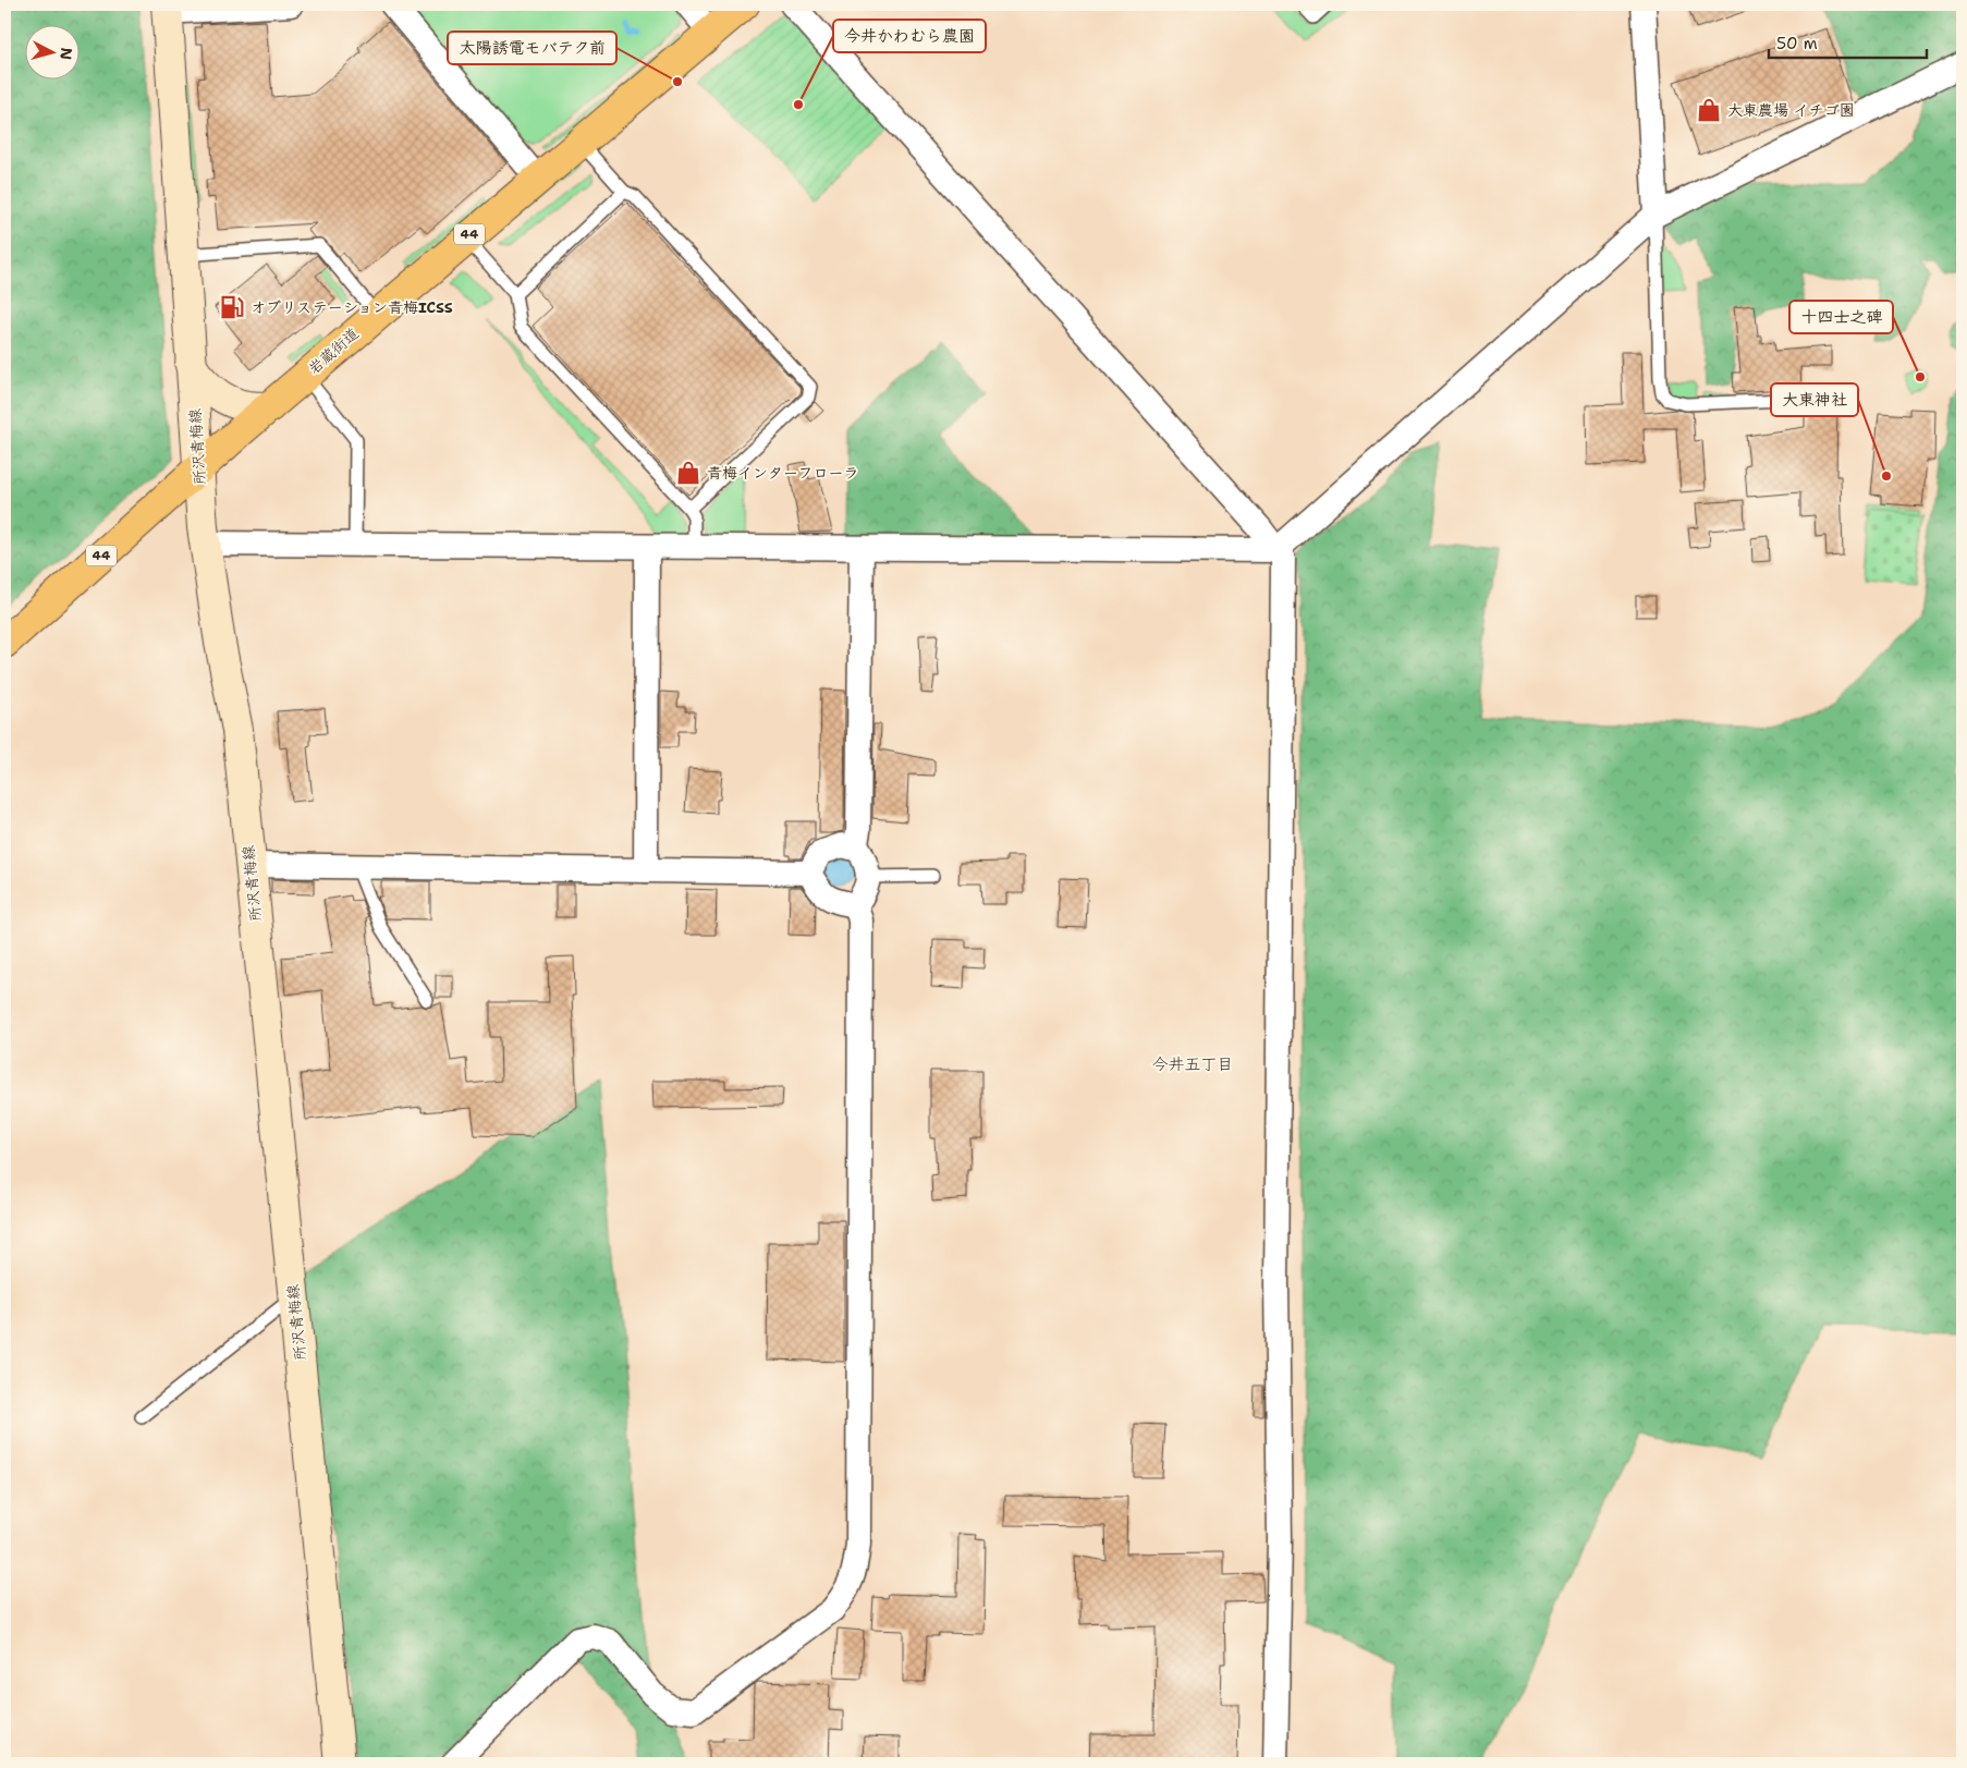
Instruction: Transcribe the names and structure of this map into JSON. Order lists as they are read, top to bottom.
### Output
{
  "streets": {
    "main road": ["44", "岩蔵街道", "所沢青梅線"]
  },
  "crossings": [
    ["岩蔵街道", "所沢青梅線"]
  ],
  "districts": ["今井五丁目"],
  "places": {
    "other": [
      "太陽誘電モバテク前",
      "今井かわむら農園",
      "十四士之碑",
      "大東神社"
    ],
    "shop": ["大東農場 イチゴ園", "青梅インターフローラ"],
    "fuel station": ["オブリステーション青梅ICSS"]
  },
  "scale_bar": "50 m",
  "north": "right"
}
